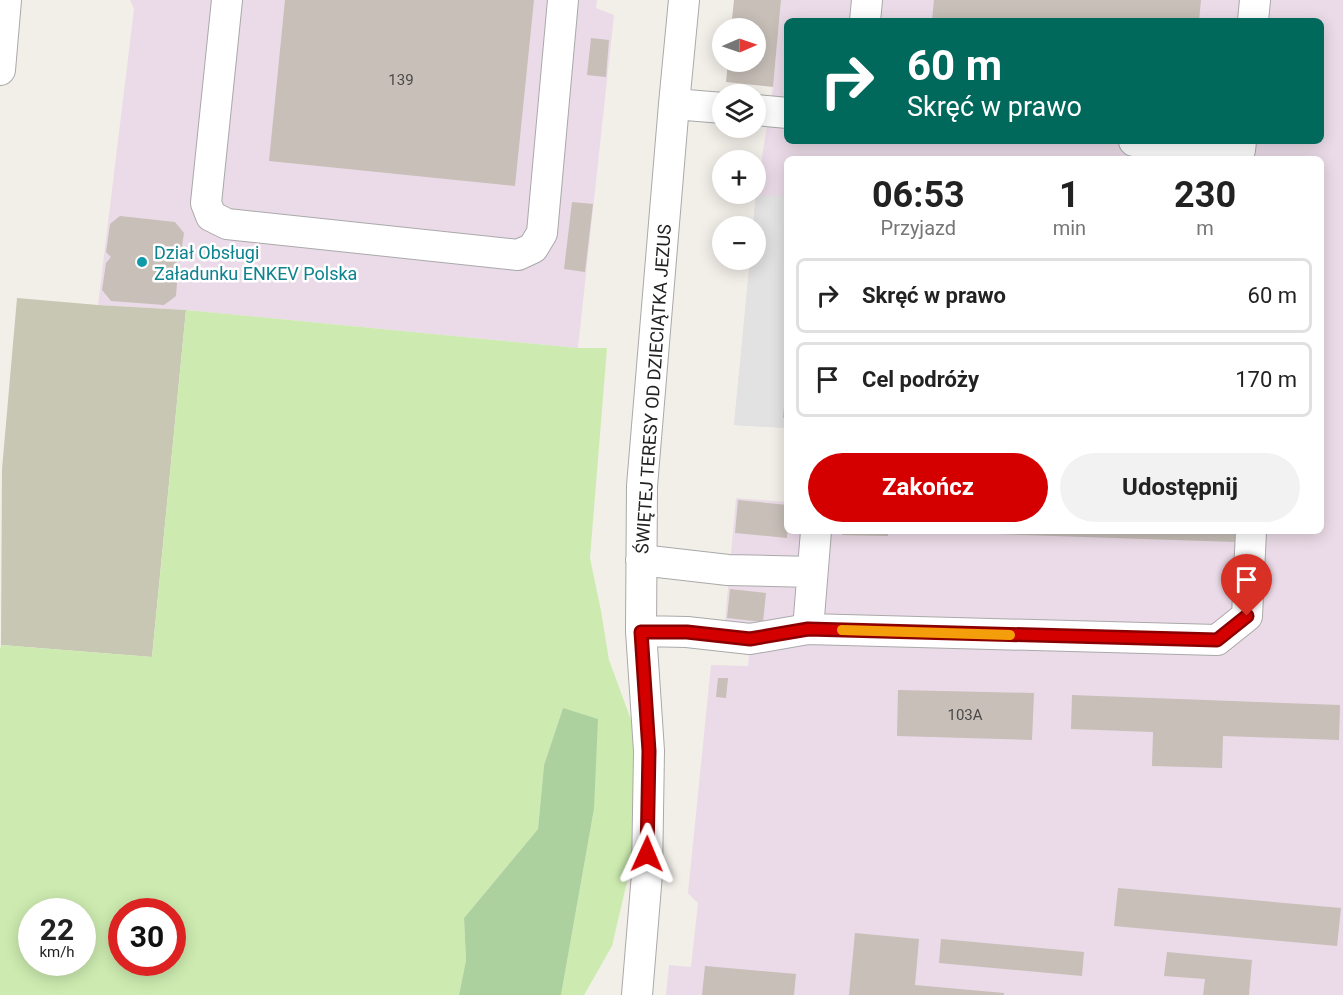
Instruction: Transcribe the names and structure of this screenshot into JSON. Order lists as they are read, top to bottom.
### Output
{
  "streets": {
    "street": ["ŚWIĘTEJ TERESY OD DZIECIĄTKA JEZUS"]
  },
  "places": ["Dział Obsługi Załadunku ENKEV Polska"],
  "house_numbers": ["139", "103A"],
  "north": "right",
  "page": {
    "map_buttons": ["+", "−"],
    "turn": ["60 m", "Skręć w prawo"],
    "eta": [
      "06:53",
      "Przyjazd",
      "1",
      "min",
      "230",
      "m"
    ],
    "list": [
      {
        "name": "Skręć w prawo",
        "value": "60 m"
      },
      {
        "name": "Cel podróży",
        "value": "170 m"
      }
    ],
    "buttons": ["Zakończ", "Udostępnij"],
    "speed": "22 km/h",
    "limit": "30"
  }
}
